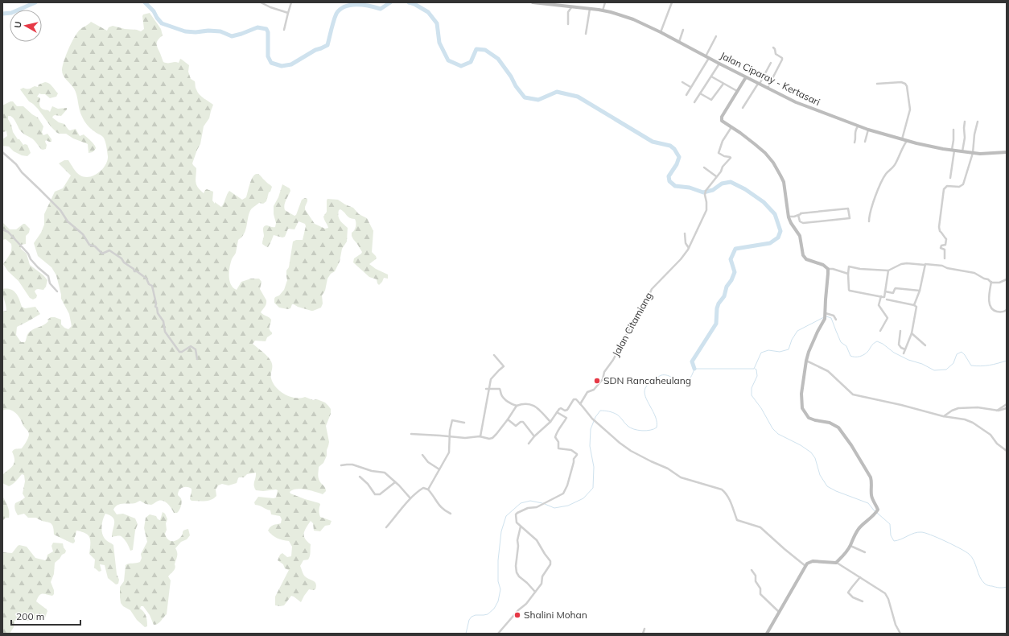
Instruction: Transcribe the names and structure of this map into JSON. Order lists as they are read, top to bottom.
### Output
{
  "streets": {
    "street": ["Jalan Ciparay - Kertasari", "Jalan Citamiang"]
  },
  "places": ["SDN Rancaheulang", "Shalini Mohan"],
  "scale_bar": "200 m",
  "north": "left"
}
